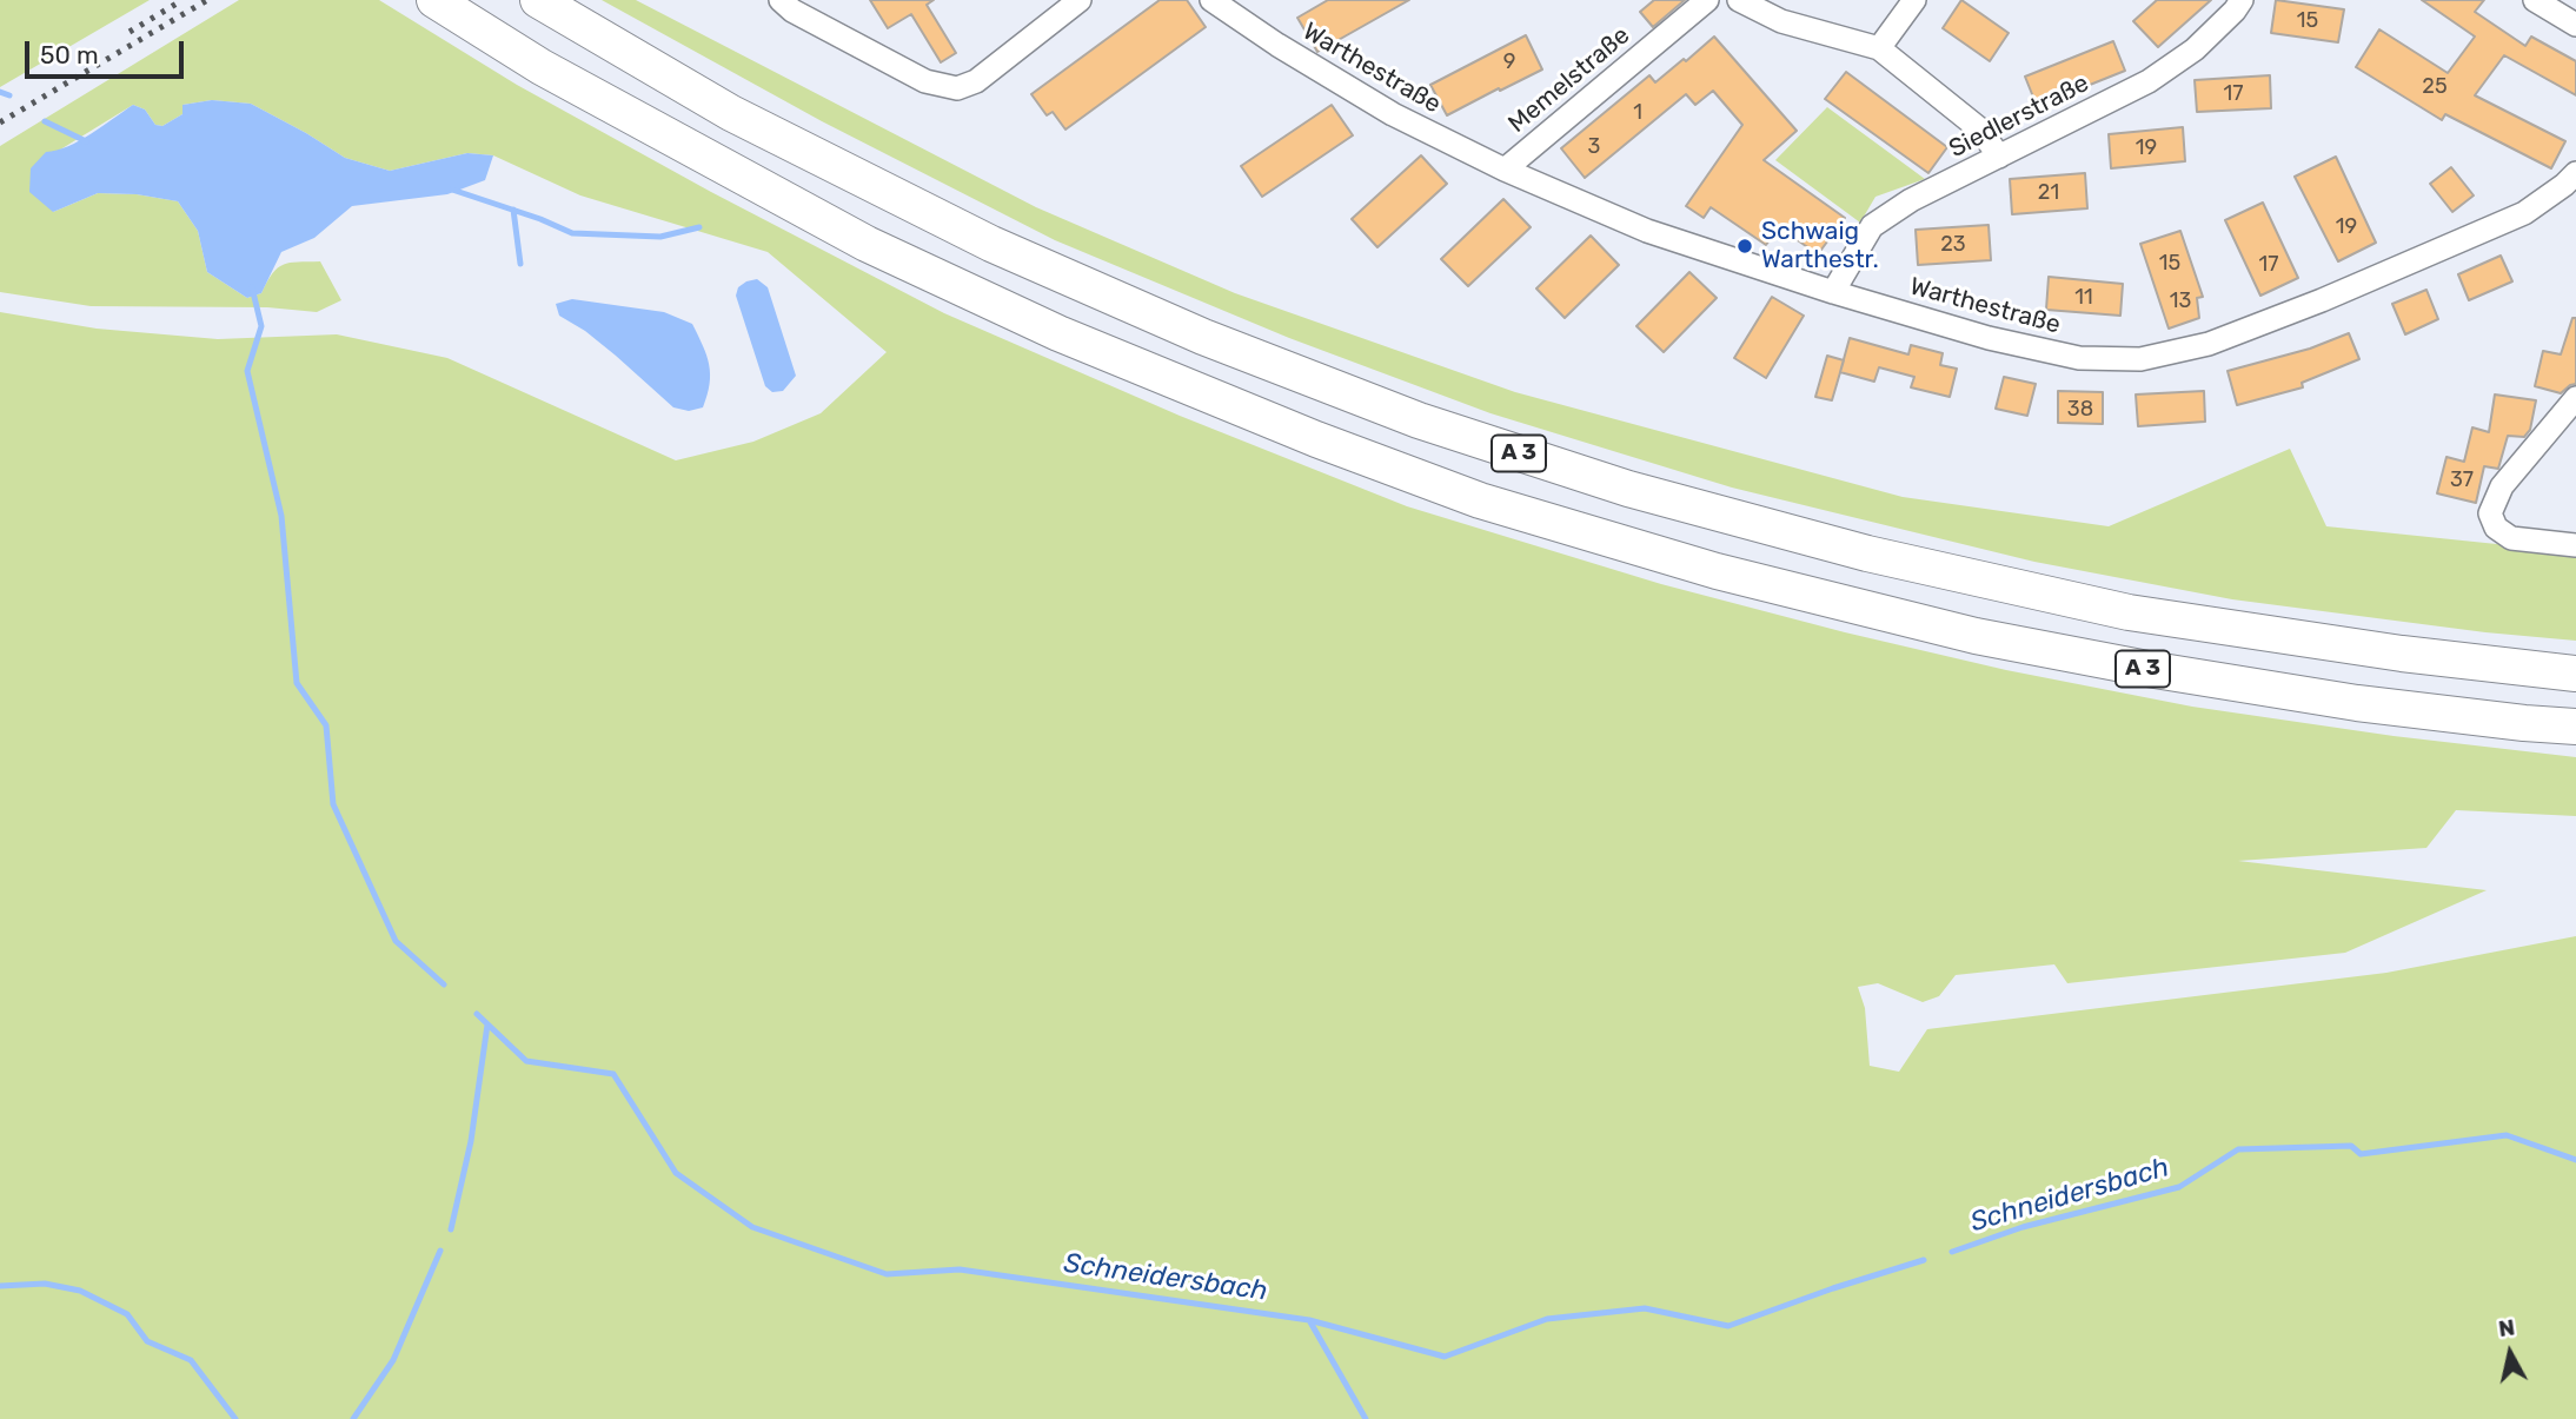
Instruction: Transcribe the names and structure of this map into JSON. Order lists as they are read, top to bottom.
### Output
{
  "streets": {
    "highway": ["A 3"],
    "street": ["Warthestraße", "Memelstraße", "Siedlerstraße"]
  },
  "crossings": [
    ["Warthestraße", "Memelstraße"],
    ["Warthestraße", "Siedlerstraße"]
  ],
  "water": ["Schneidersbach"],
  "places": ["Schwaig Warthestr."],
  "house_numbers": [
    "15",
    "9",
    "25",
    "17",
    "1",
    "3",
    "19",
    "21",
    "19",
    "23",
    "15",
    "17",
    "11",
    "13",
    "38",
    "37"
  ],
  "scale_bar": "50 m",
  "north": "top"
}
